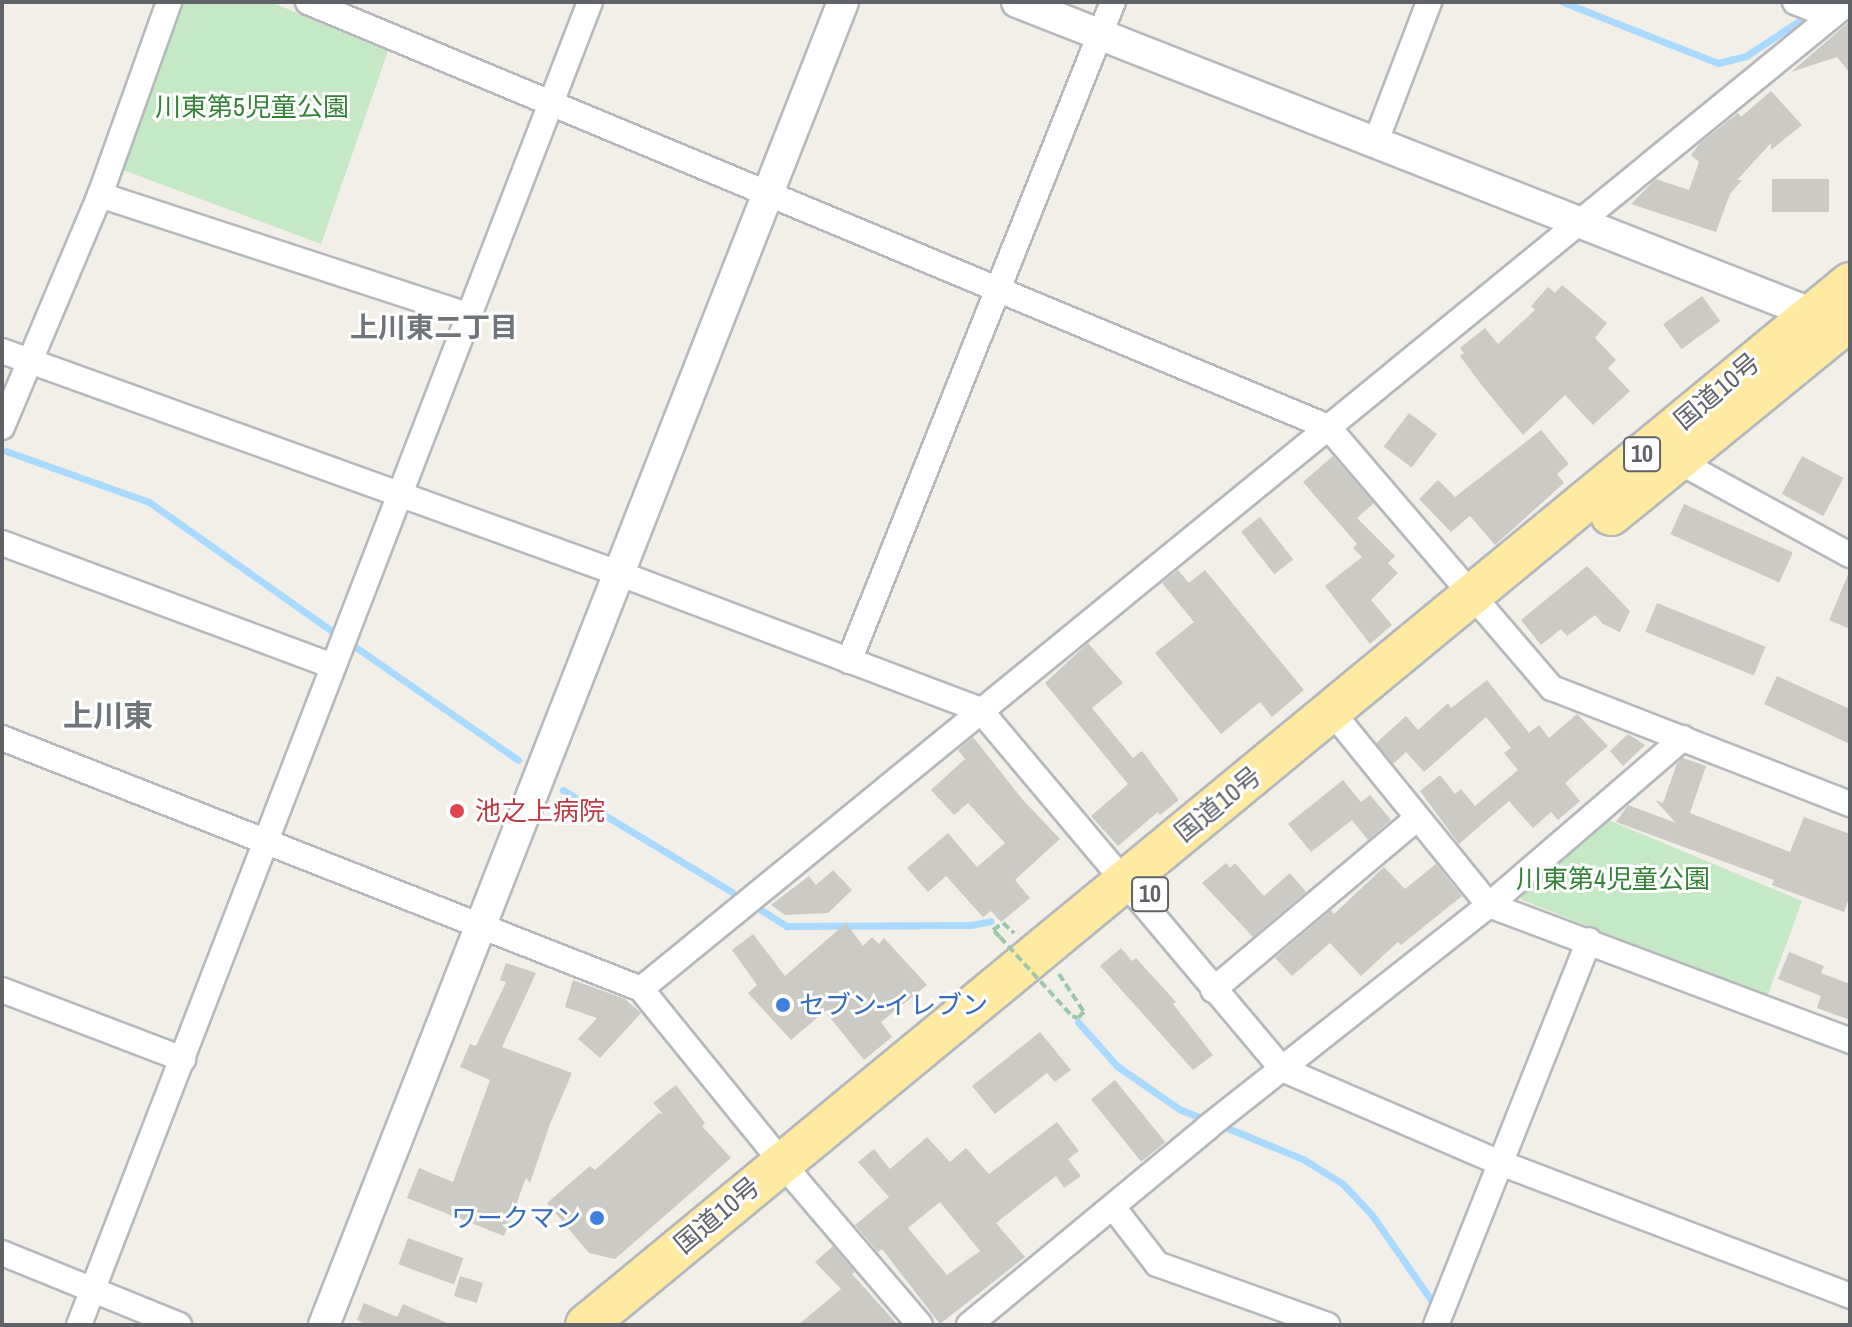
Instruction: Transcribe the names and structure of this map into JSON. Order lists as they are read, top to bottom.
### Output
{
  "streets": {
    "highway": ["国道10号", "10"]
  },
  "districts": ["上川東二丁目", "上川東"],
  "parks": ["川東第5児童公園", "川東第4児童公園"],
  "places": ["池之上病院", "セブン-イレブン", "ワークマン"]
}
